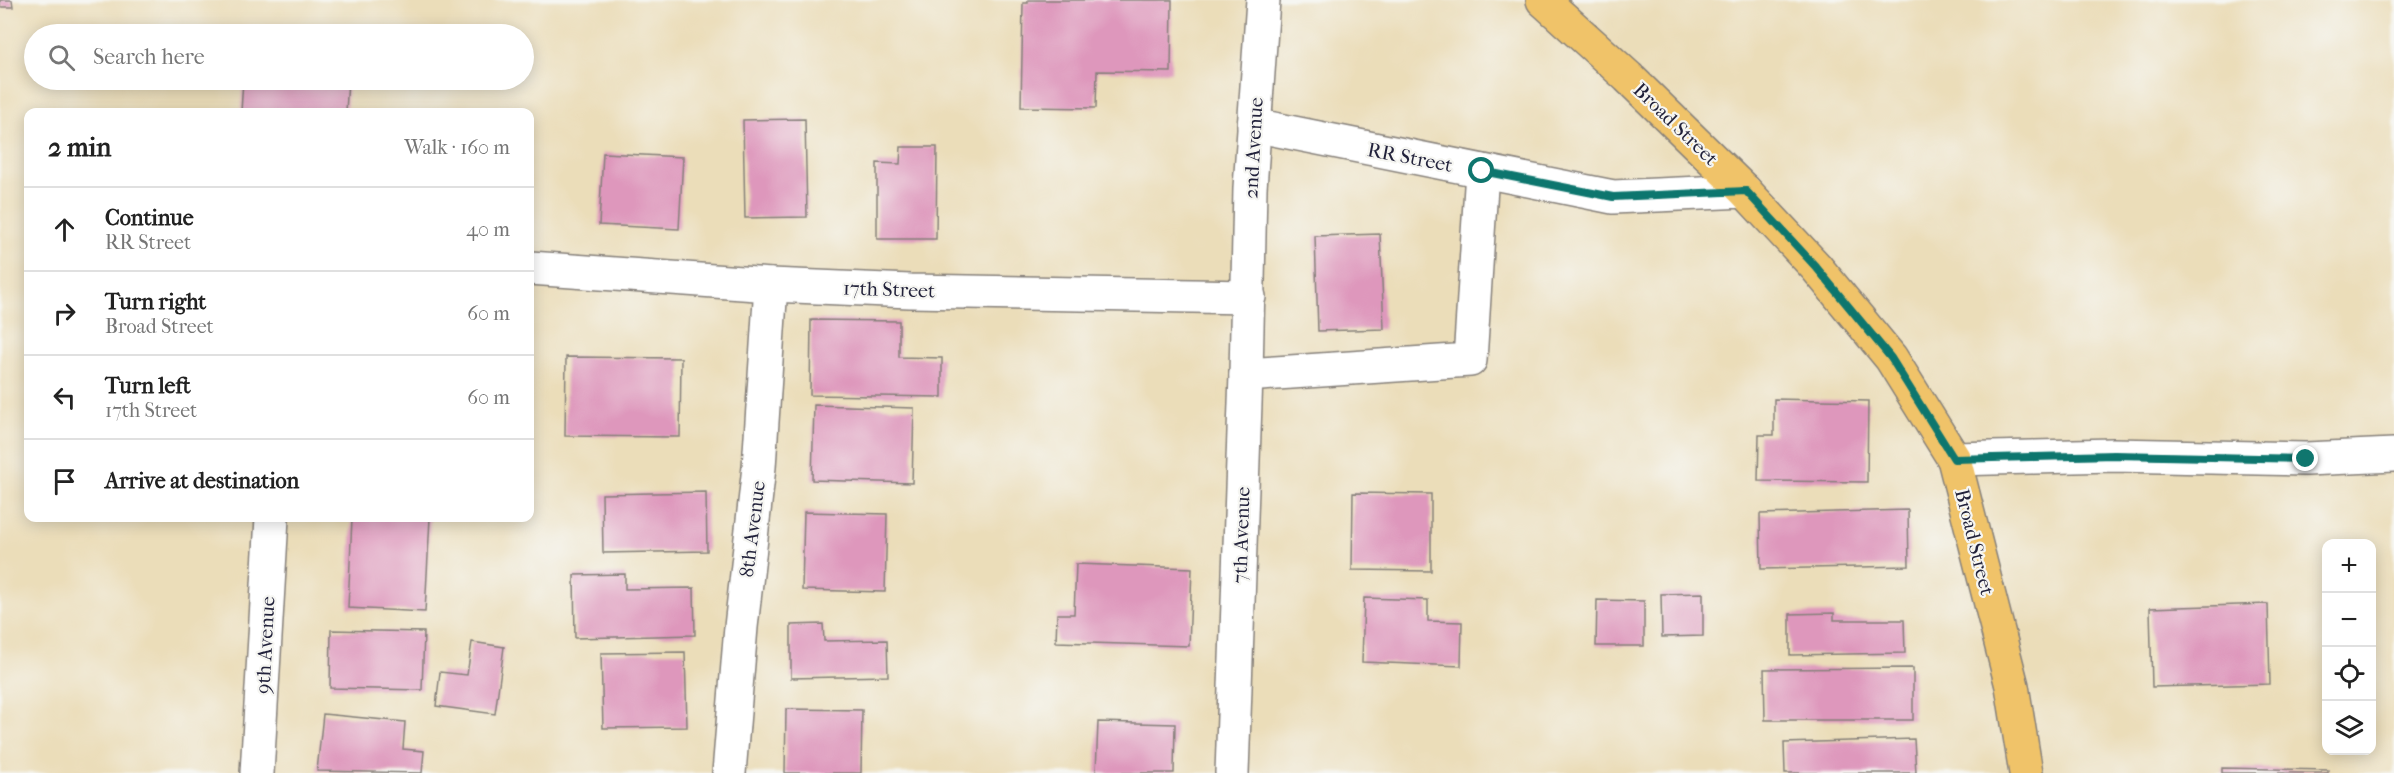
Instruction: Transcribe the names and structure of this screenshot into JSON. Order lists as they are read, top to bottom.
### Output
{
  "streets": {
    "main road": ["Broad Street"],
    "street": [
      "2nd Avenue",
      "RR Street",
      "17th Street",
      "8th Avenue",
      "7th Avenue",
      "9th Avenue"
    ]
  },
  "crossings": [
    ["Broad Street", "RR Street"],
    ["2nd Avenue", "RR Street"],
    ["2nd Avenue", "17th Street"],
    ["2nd Avenue", "7th Avenue"],
    ["17th Street", "8th Avenue"],
    ["17th Street", "7th Avenue"]
  ],
  "page": {
    "search": "Search here",
    "heading": ["2 min", "Walk · 160 m"],
    "list": [
      ["Continue", "RR Street", "40 m"],
      ["Turn right", "Broad Street", "60 m"],
      ["Turn left", "17th Street", "60 m"],
      "Arrive at destination"
    ],
    "map_buttons": ["+", "−"]
  }
}
